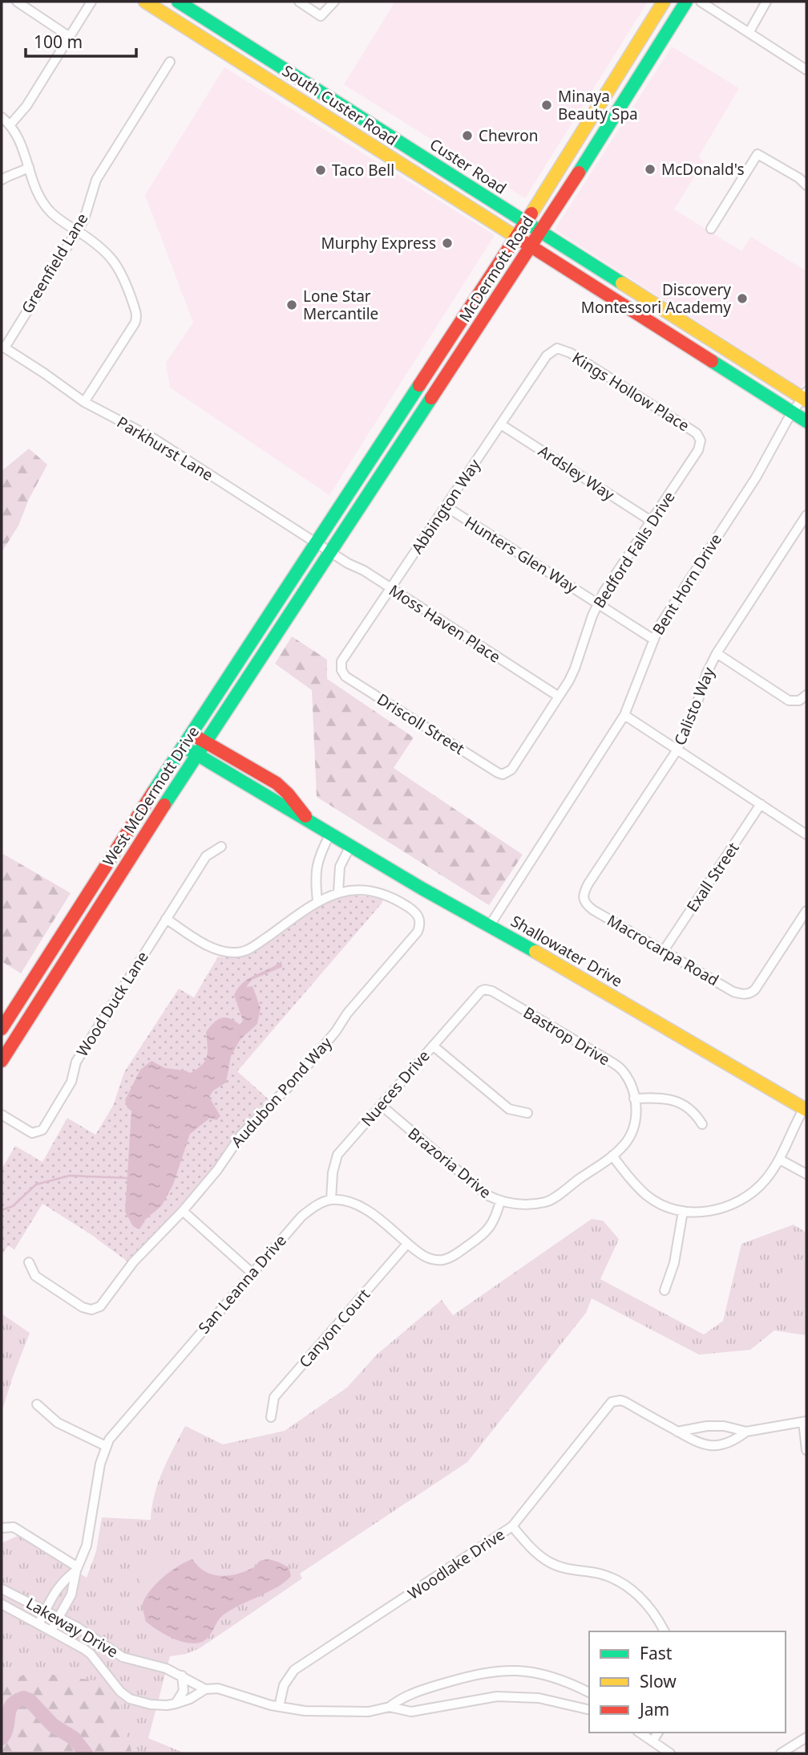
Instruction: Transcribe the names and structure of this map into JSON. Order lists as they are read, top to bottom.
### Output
{
  "streets": {
    "main road": [
      "South Custer Road",
      "Custer Road",
      "McDermott Road",
      "West McDermott Drive",
      "Shallowater Drive"
    ],
    "street": [
      "Greenfield Lane",
      "Kings Hollow Place",
      "Parkhurst Lane",
      "Ardsley Way",
      "Abbington Way",
      "Bedford Falls Drive",
      "Hunters Glen Way",
      "Bent Horn Drive",
      "Moss Haven Place",
      "Calisto Way",
      "Driscoll Street",
      "Exall Street",
      "Macrocarpa Road",
      "Wood Duck Lane",
      "Bastrop Drive",
      "Nueces Drive",
      "Audubon Pond Way",
      "Brazoria Drive",
      "San Leanna Drive",
      "Canyon Court",
      "Woodlake Drive",
      "Lakeway Drive"
    ]
  },
  "crossings": [
    ["South Custer Road", "McDermott Road"],
    ["South Custer Road", "Bent Horn Drive"],
    ["Custer Road", "McDermott Road"],
    ["Custer Road", "Bent Horn Drive"],
    ["Greenfield Lane", "Parkhurst Lane"],
    ["McDermott Road", "Parkhurst Lane"],
    ["McDermott Road", "Moss Haven Place"],
    ["McDermott Road", "West McDermott Drive"],
    ["Kings Hollow Place", "Abbington Way"],
    ["Kings Hollow Place", "Bedford Falls Drive"],
    ["Parkhurst Lane", "Moss Haven Place"],
    ["Parkhurst Lane", "West McDermott Drive"],
    ["Ardsley Way", "Abbington Way"],
    ["Ardsley Way", "Bedford Falls Drive"],
    ["Abbington Way", "Hunters Glen Way"],
    ["Abbington Way", "Moss Haven Place"],
    ["Abbington Way", "Driscoll Street"],
    ["Bedford Falls Drive", "Hunters Glen Way"],
    ["Bedford Falls Drive", "Moss Haven Place"],
    ["Bedford Falls Drive", "Driscoll Street"],
    ["Hunters Glen Way", "Bent Horn Drive"],
    ["Bent Horn Drive", "Shallowater Drive"],
    ["Moss Haven Place", "West McDermott Drive"],
    ["Calisto Way", "Macrocarpa Road"],
    ["West McDermott Drive", "Shallowater Drive"],
    ["Exall Street", "Macrocarpa Road"],
    ["Bastrop Drive", "Nueces Drive"],
    ["Bastrop Drive", "Brazoria Drive"],
    ["Nueces Drive", "Brazoria Drive"],
    ["Nueces Drive", "San Leanna Drive"],
    ["San Leanna Drive", "Lakeway Drive"],
    ["Woodlake Drive", "Lakeway Drive"]
  ],
  "places": [
    "Minaya Beauty Spa",
    "Chevron",
    "McDonald's",
    "Taco Bell",
    "Murphy Express",
    "Discovery Montessori Academy",
    "Lone Star Mercantile"
  ],
  "legend": ["Fast", "Slow", "Jam"],
  "scale_bar": "100 m"
}
